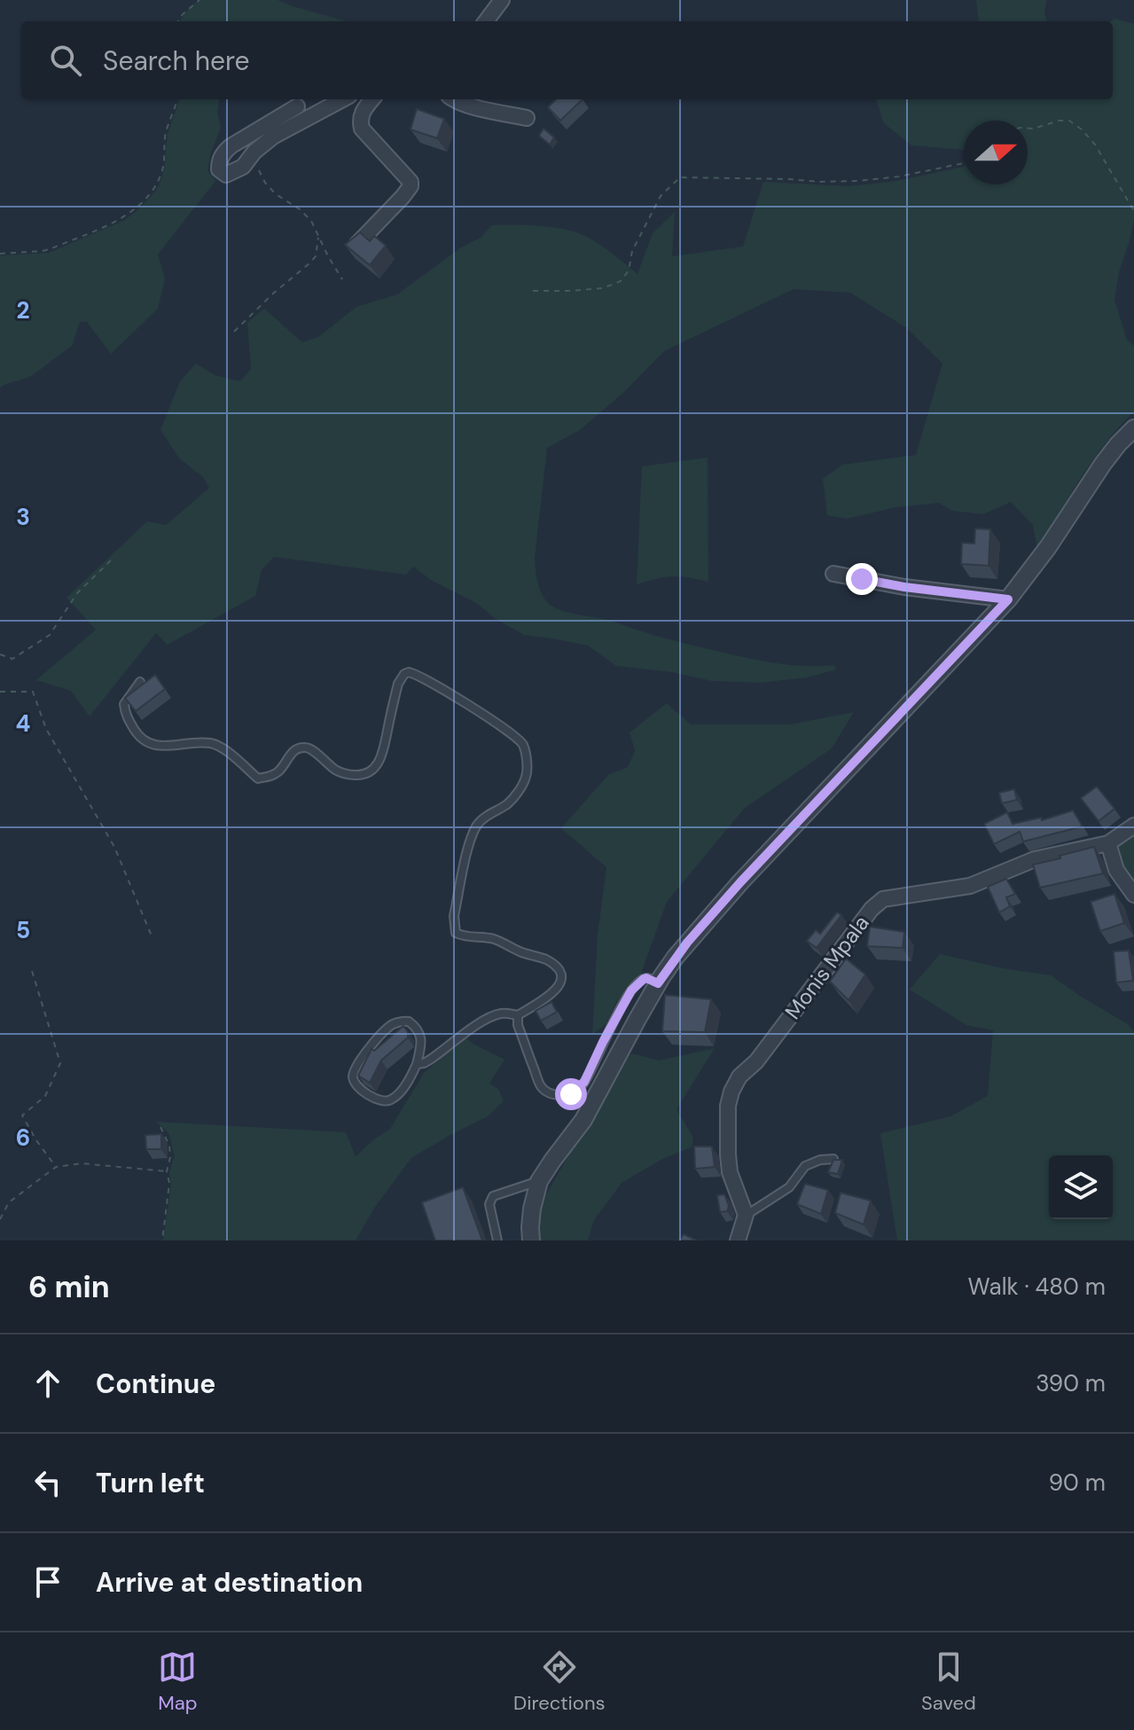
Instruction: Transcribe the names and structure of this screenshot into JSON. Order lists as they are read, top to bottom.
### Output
{
  "streets": {
    "street": ["Monis Mpala"]
  },
  "north": "right",
  "page": {
    "search": "Search here",
    "heading": ["6 min", "Walk · 480 m"],
    "list": [
      ["Continue", "390 m"],
      ["Turn left", "90 m"],
      "Arrive at destination"
    ],
    "nav": ["Map", "Directions", "Saved"]
  },
  "grid": {
    "rows": [
      "2",
      "3",
      "4",
      "5",
      "6"
    ]
  }
}
